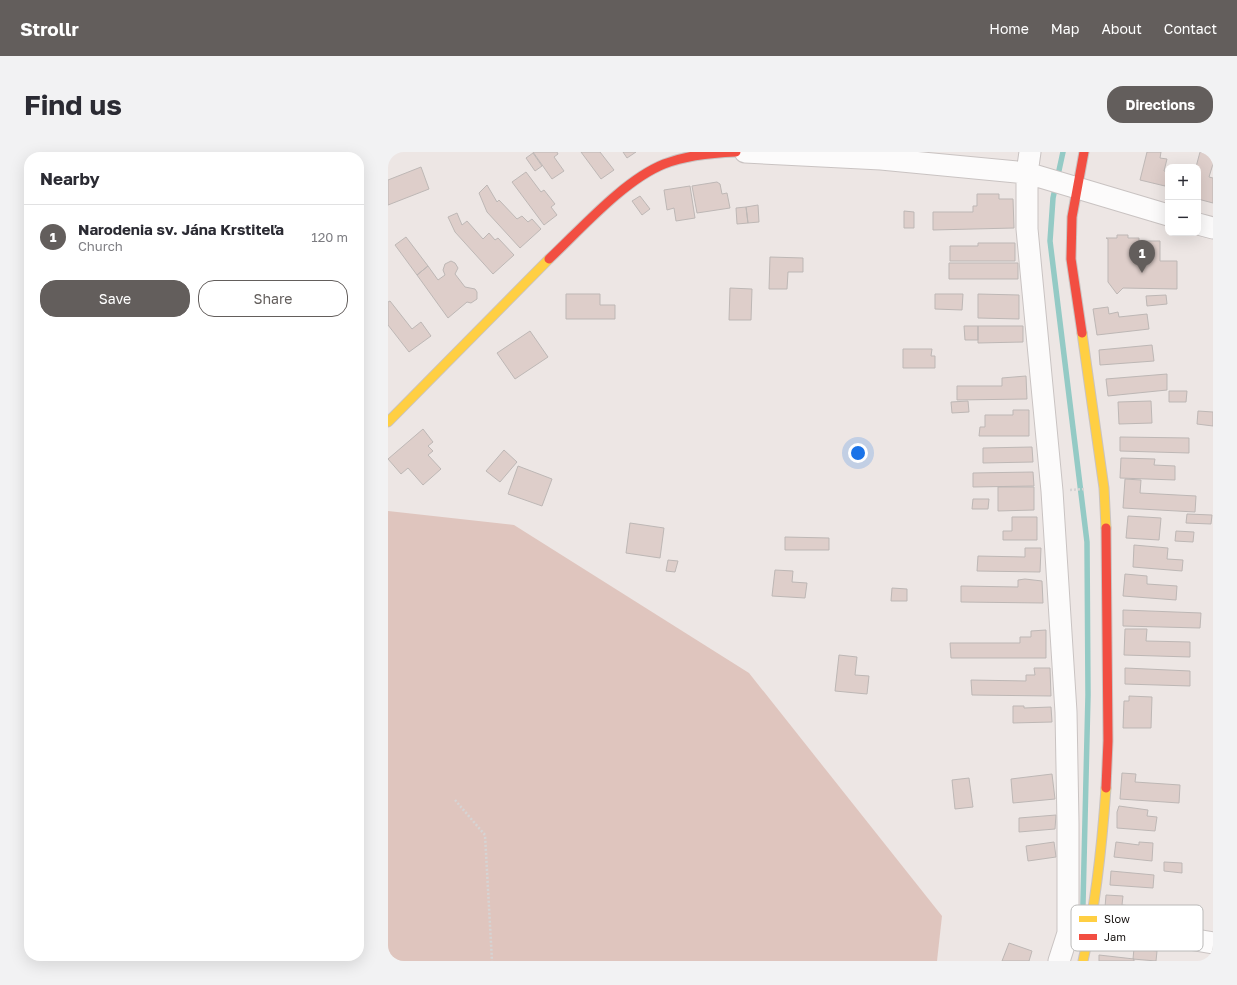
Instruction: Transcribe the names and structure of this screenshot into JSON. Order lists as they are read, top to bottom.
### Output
{
  "legend": ["Slow", "Jam"],
  "page": {
    "header": "Strollr",
    "nav": [
      "Home",
      "Map",
      "About",
      "Contact"
    ],
    "buttons": [
      "Directions",
      ["Save", "Share"]
    ],
    "title": "Find us",
    "heading": "Nearby",
    "map_buttons": ["+", "−"],
    "list": [
      {
        "mark": "1",
        "name": "Narodenia sv. Jána Krstiteľa",
        "note": "Church",
        "value": "120 m"
      }
    ],
    "pins": "1"
  }
}
